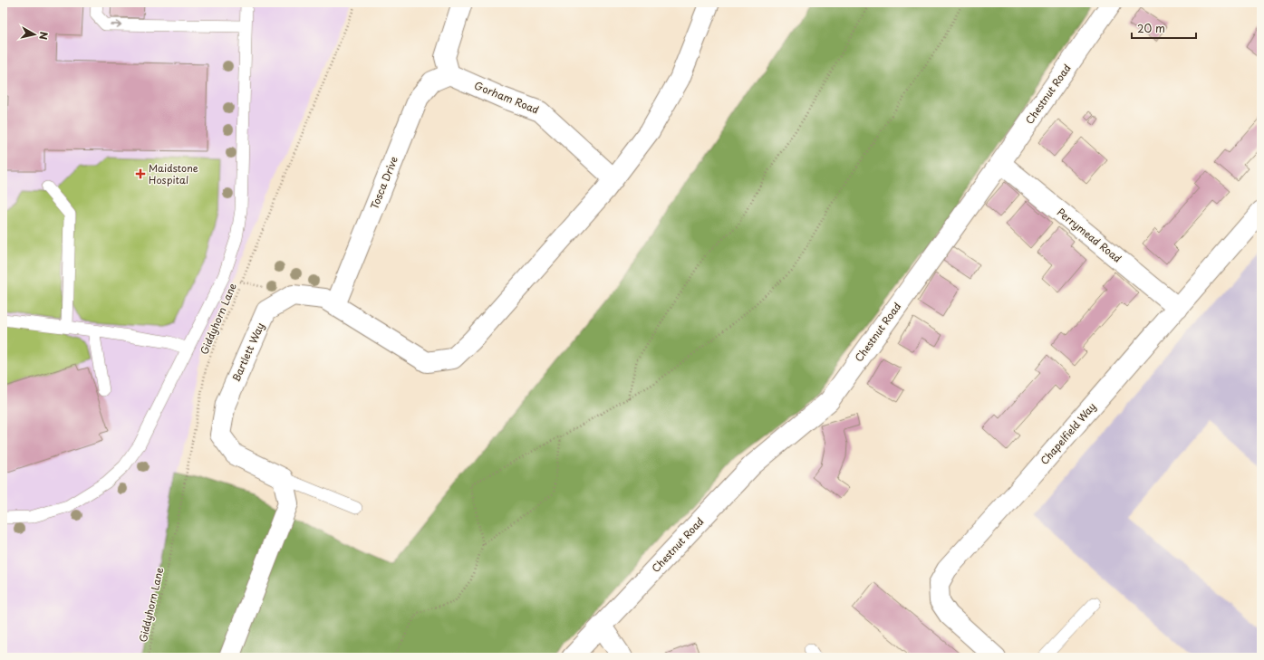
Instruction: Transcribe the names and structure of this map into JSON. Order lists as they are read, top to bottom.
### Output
{
  "streets": {
    "street": [
      "Chestnut Road",
      "Gorham Road",
      "Tosca Drive",
      "Perrymead Road",
      "Bartlett Way",
      "Chapelfield Way"
    ],
    "path": ["Giddyhorn Lane"]
  },
  "crossings": [
    ["Chestnut Road", "Perrymead Road"],
    ["Gorham Road", "Tosca Drive"],
    ["Gorham Road", "Bartlett Way"],
    ["Tosca Drive", "Bartlett Way"],
    ["Perrymead Road", "Chapelfield Way"]
  ],
  "places": {
    "health": ["Maidstone Hospital"]
  },
  "scale_bar": "20 m",
  "north": "right"
}
